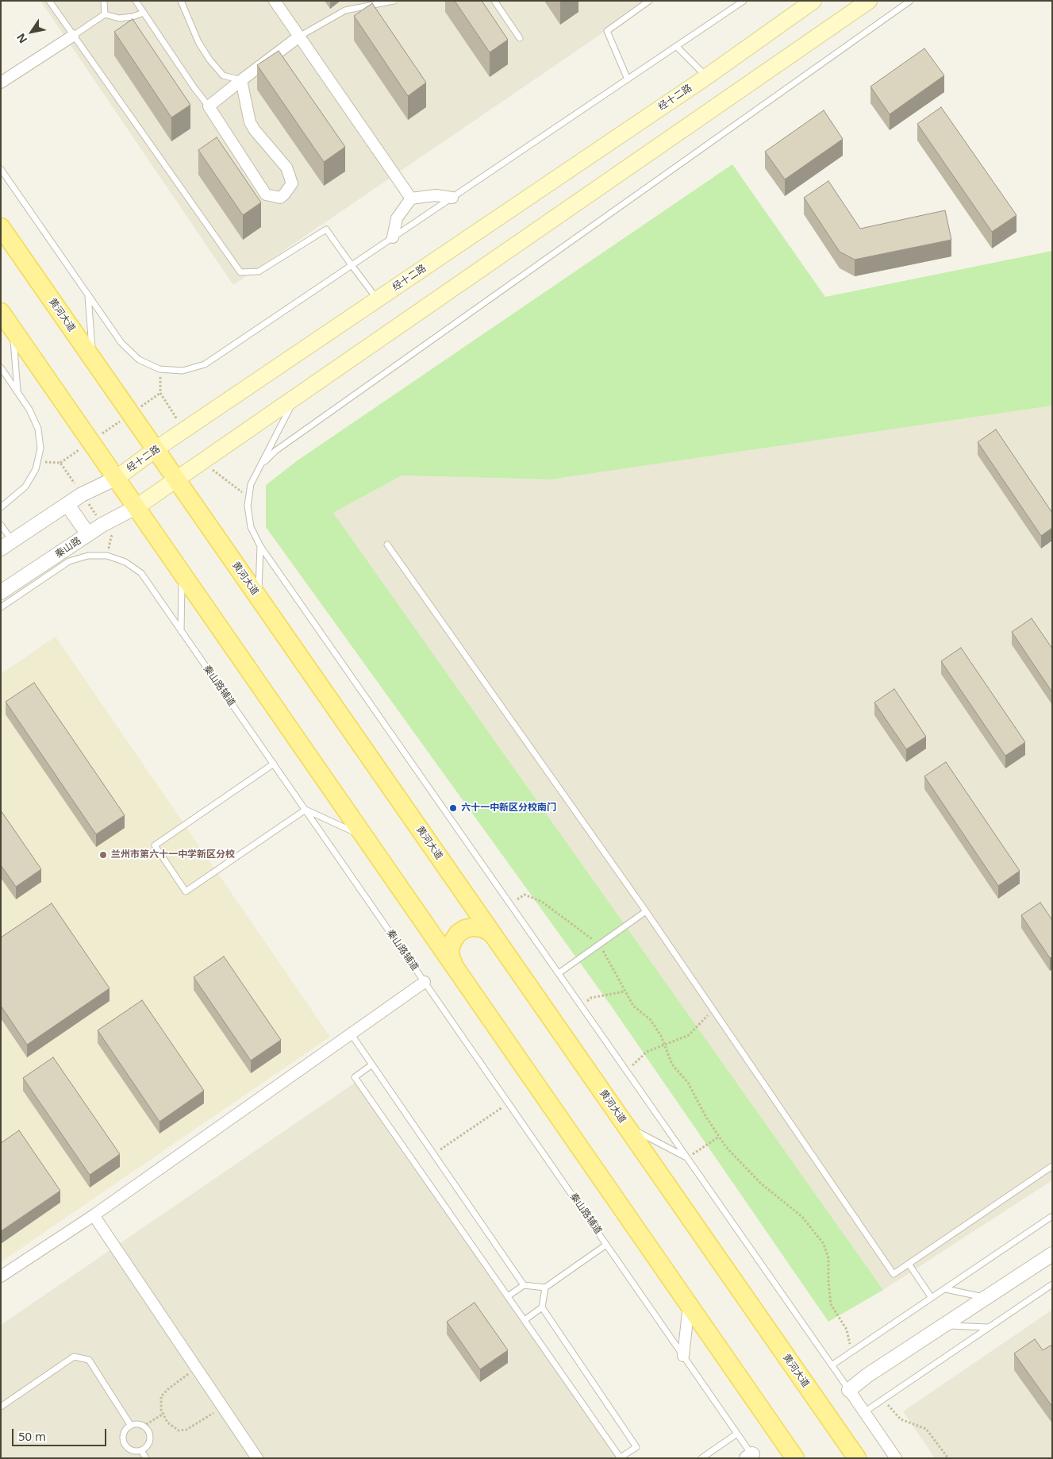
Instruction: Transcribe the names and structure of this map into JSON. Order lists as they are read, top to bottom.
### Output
{
  "streets": {
    "main road": ["经十二路", "黄河大道"],
    "street": ["秦山路"],
    "lane": ["秦山路辅道"]
  },
  "crossings": [
    ["经十二路", "黄河大道"]
  ],
  "places": ["六十一中新区分校南门", "兰州市第六十一中学新区分校"],
  "scale_bar": "50 m",
  "north": "bottom left"
}
